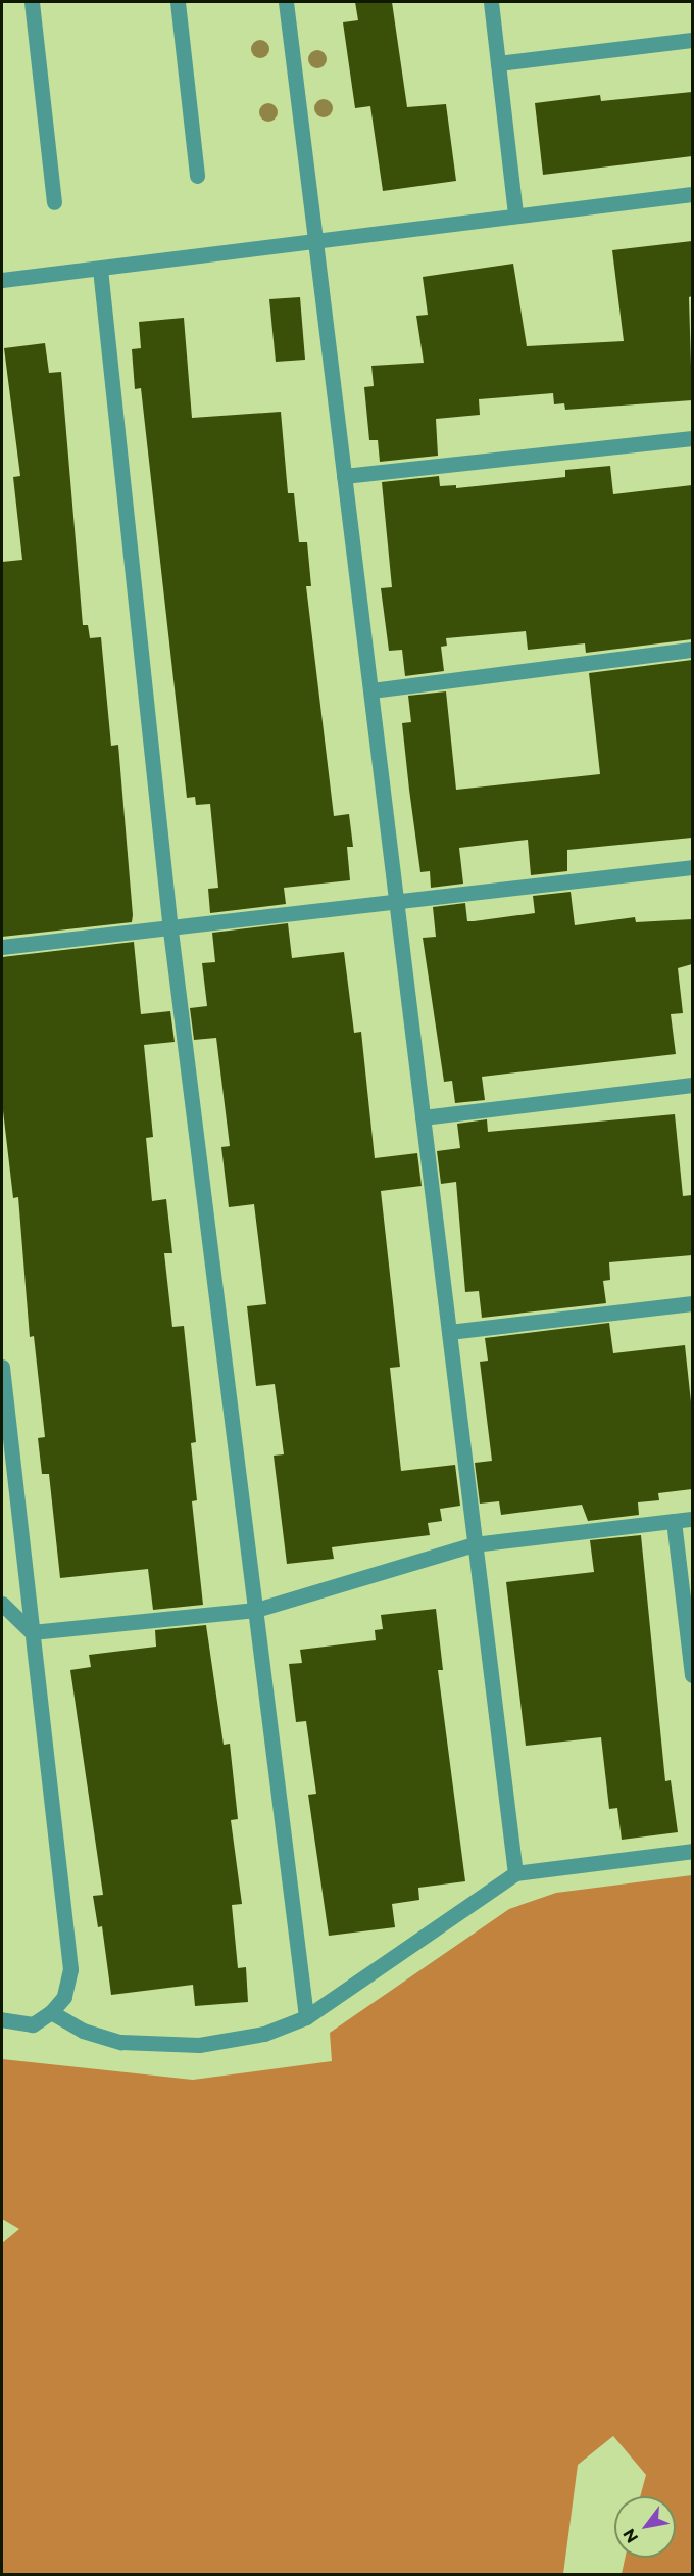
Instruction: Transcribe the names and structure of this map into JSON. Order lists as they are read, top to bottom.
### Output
{
  "north": "bottom left"
}
